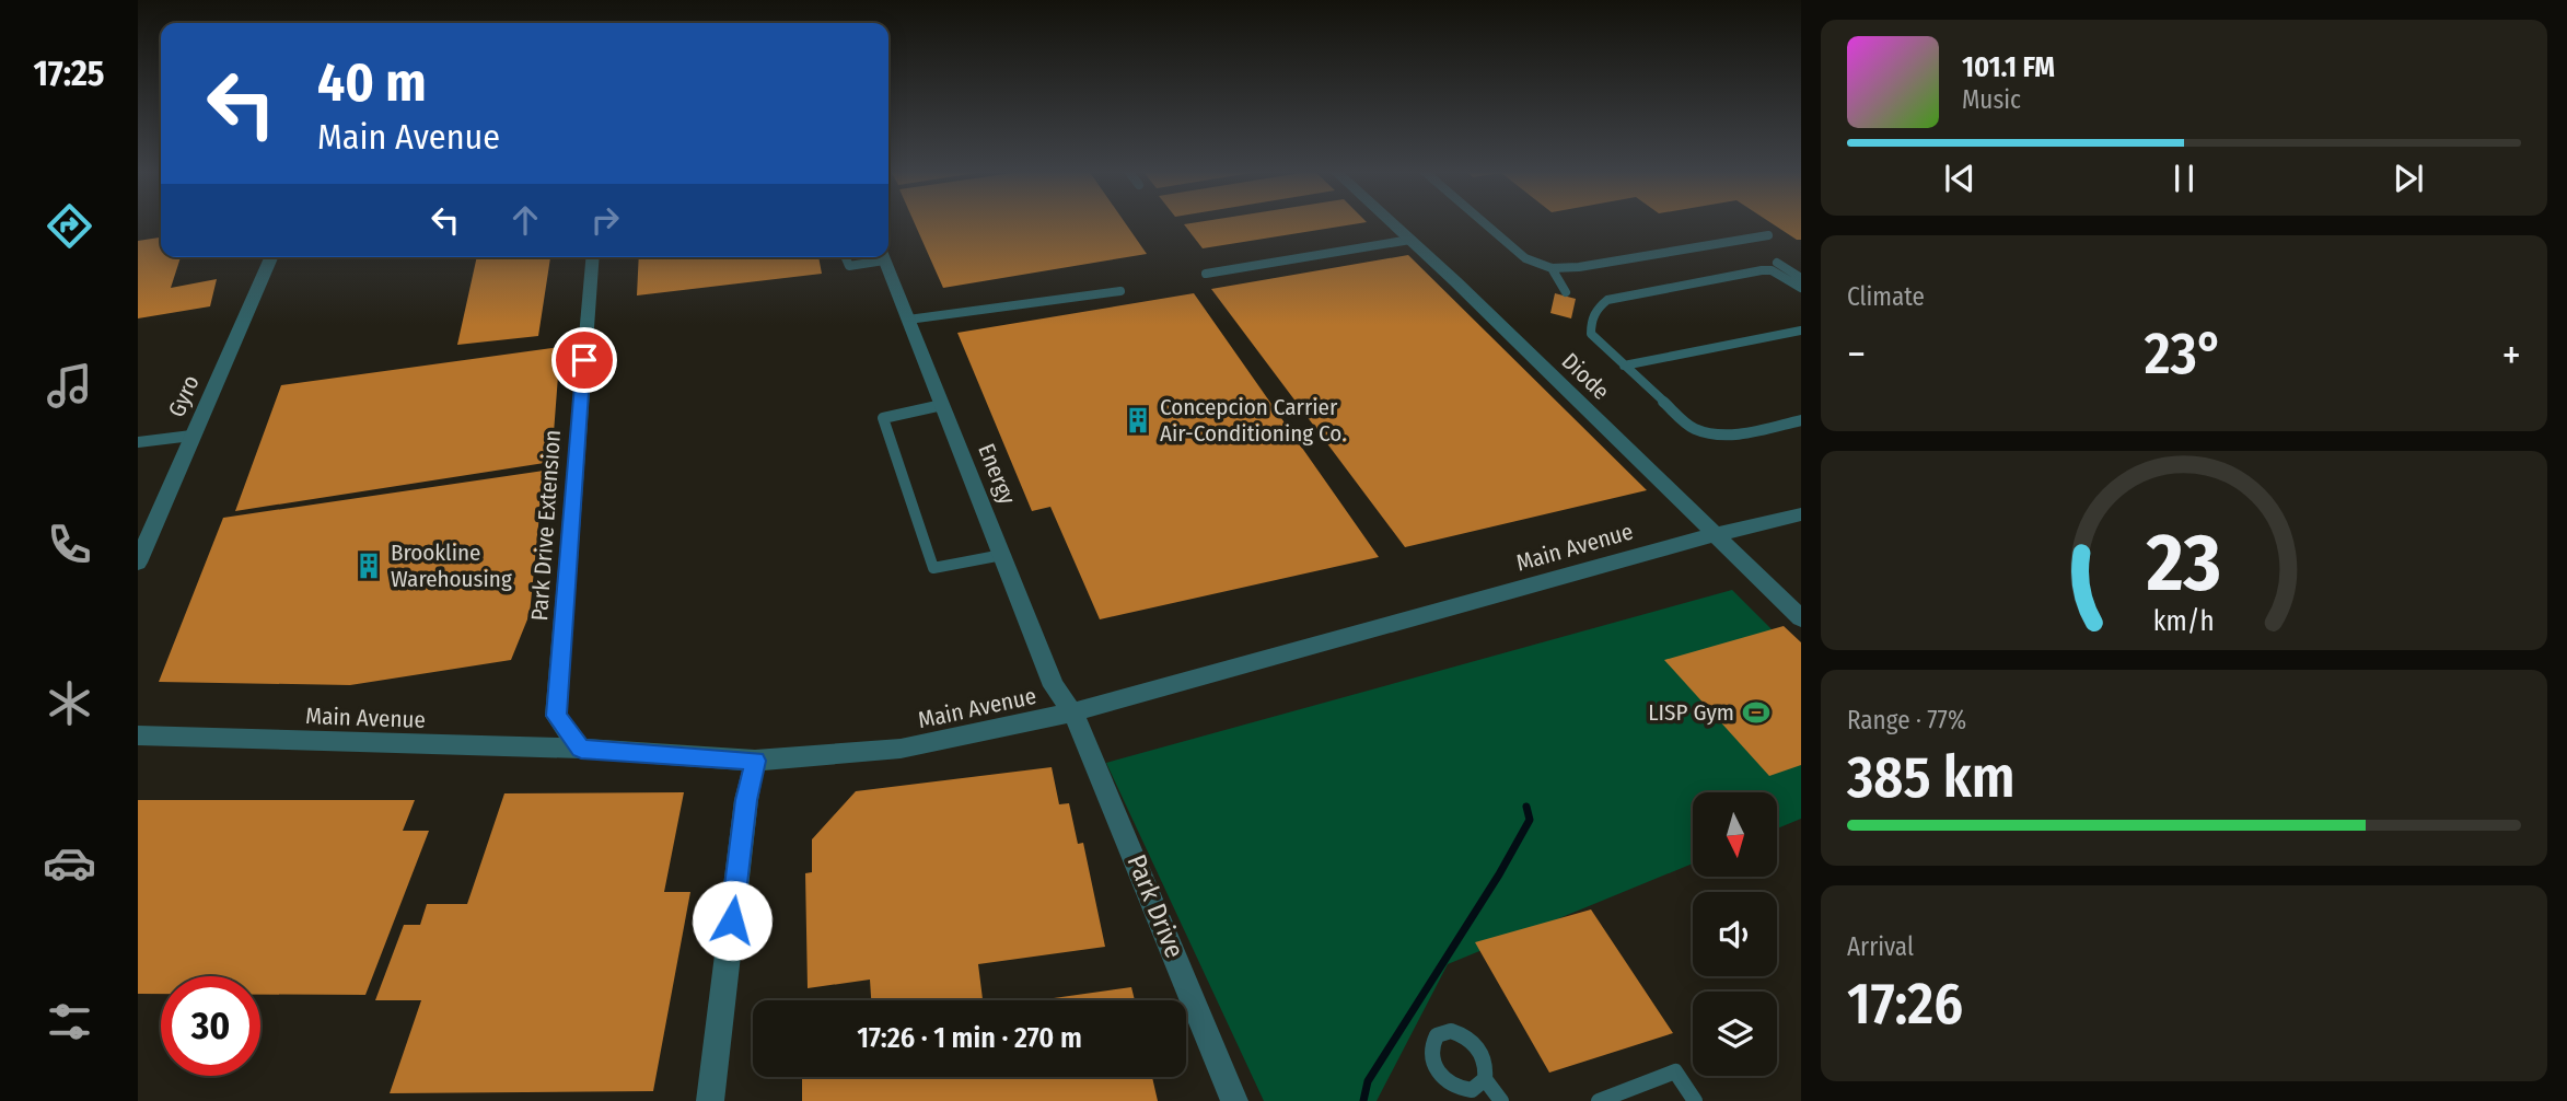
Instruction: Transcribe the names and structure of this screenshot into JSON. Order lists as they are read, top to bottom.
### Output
{
  "streets": {
    "street": [
      "Diode",
      "Gyro",
      "Energy",
      "Park Drive Extension",
      "Main Avenue",
      "Park Drive"
    ]
  },
  "crossings": [
    ["Diode", "Main Avenue"],
    ["Energy", "Main Avenue"],
    ["Energy", "Park Drive"],
    ["Park Drive Extension", "Main Avenue"],
    ["Main Avenue", "Park Drive"]
  ],
  "places": {
    "building": ["Concepcion Carrier Air-Conditioning Co.", "Brookline Warehousing"],
    "sports": ["LISP Gym"]
  },
  "north": "bottom",
  "page": {
    "tabs": "17:25",
    "turn": ["40 m", "Main Avenue"],
    "song": ["101.1 FM", "Music"],
    "tile": [
      "Climate",
      ["Range · 77%", "385 km"],
      ["Arrival", "17:26"]
    ],
    "heat": ["−", "23°", "+"],
    "limit": "30",
    "trip": "17:26 · 1 min · 270 m",
    "gauge": ["23", "km/h"]
  }
}
